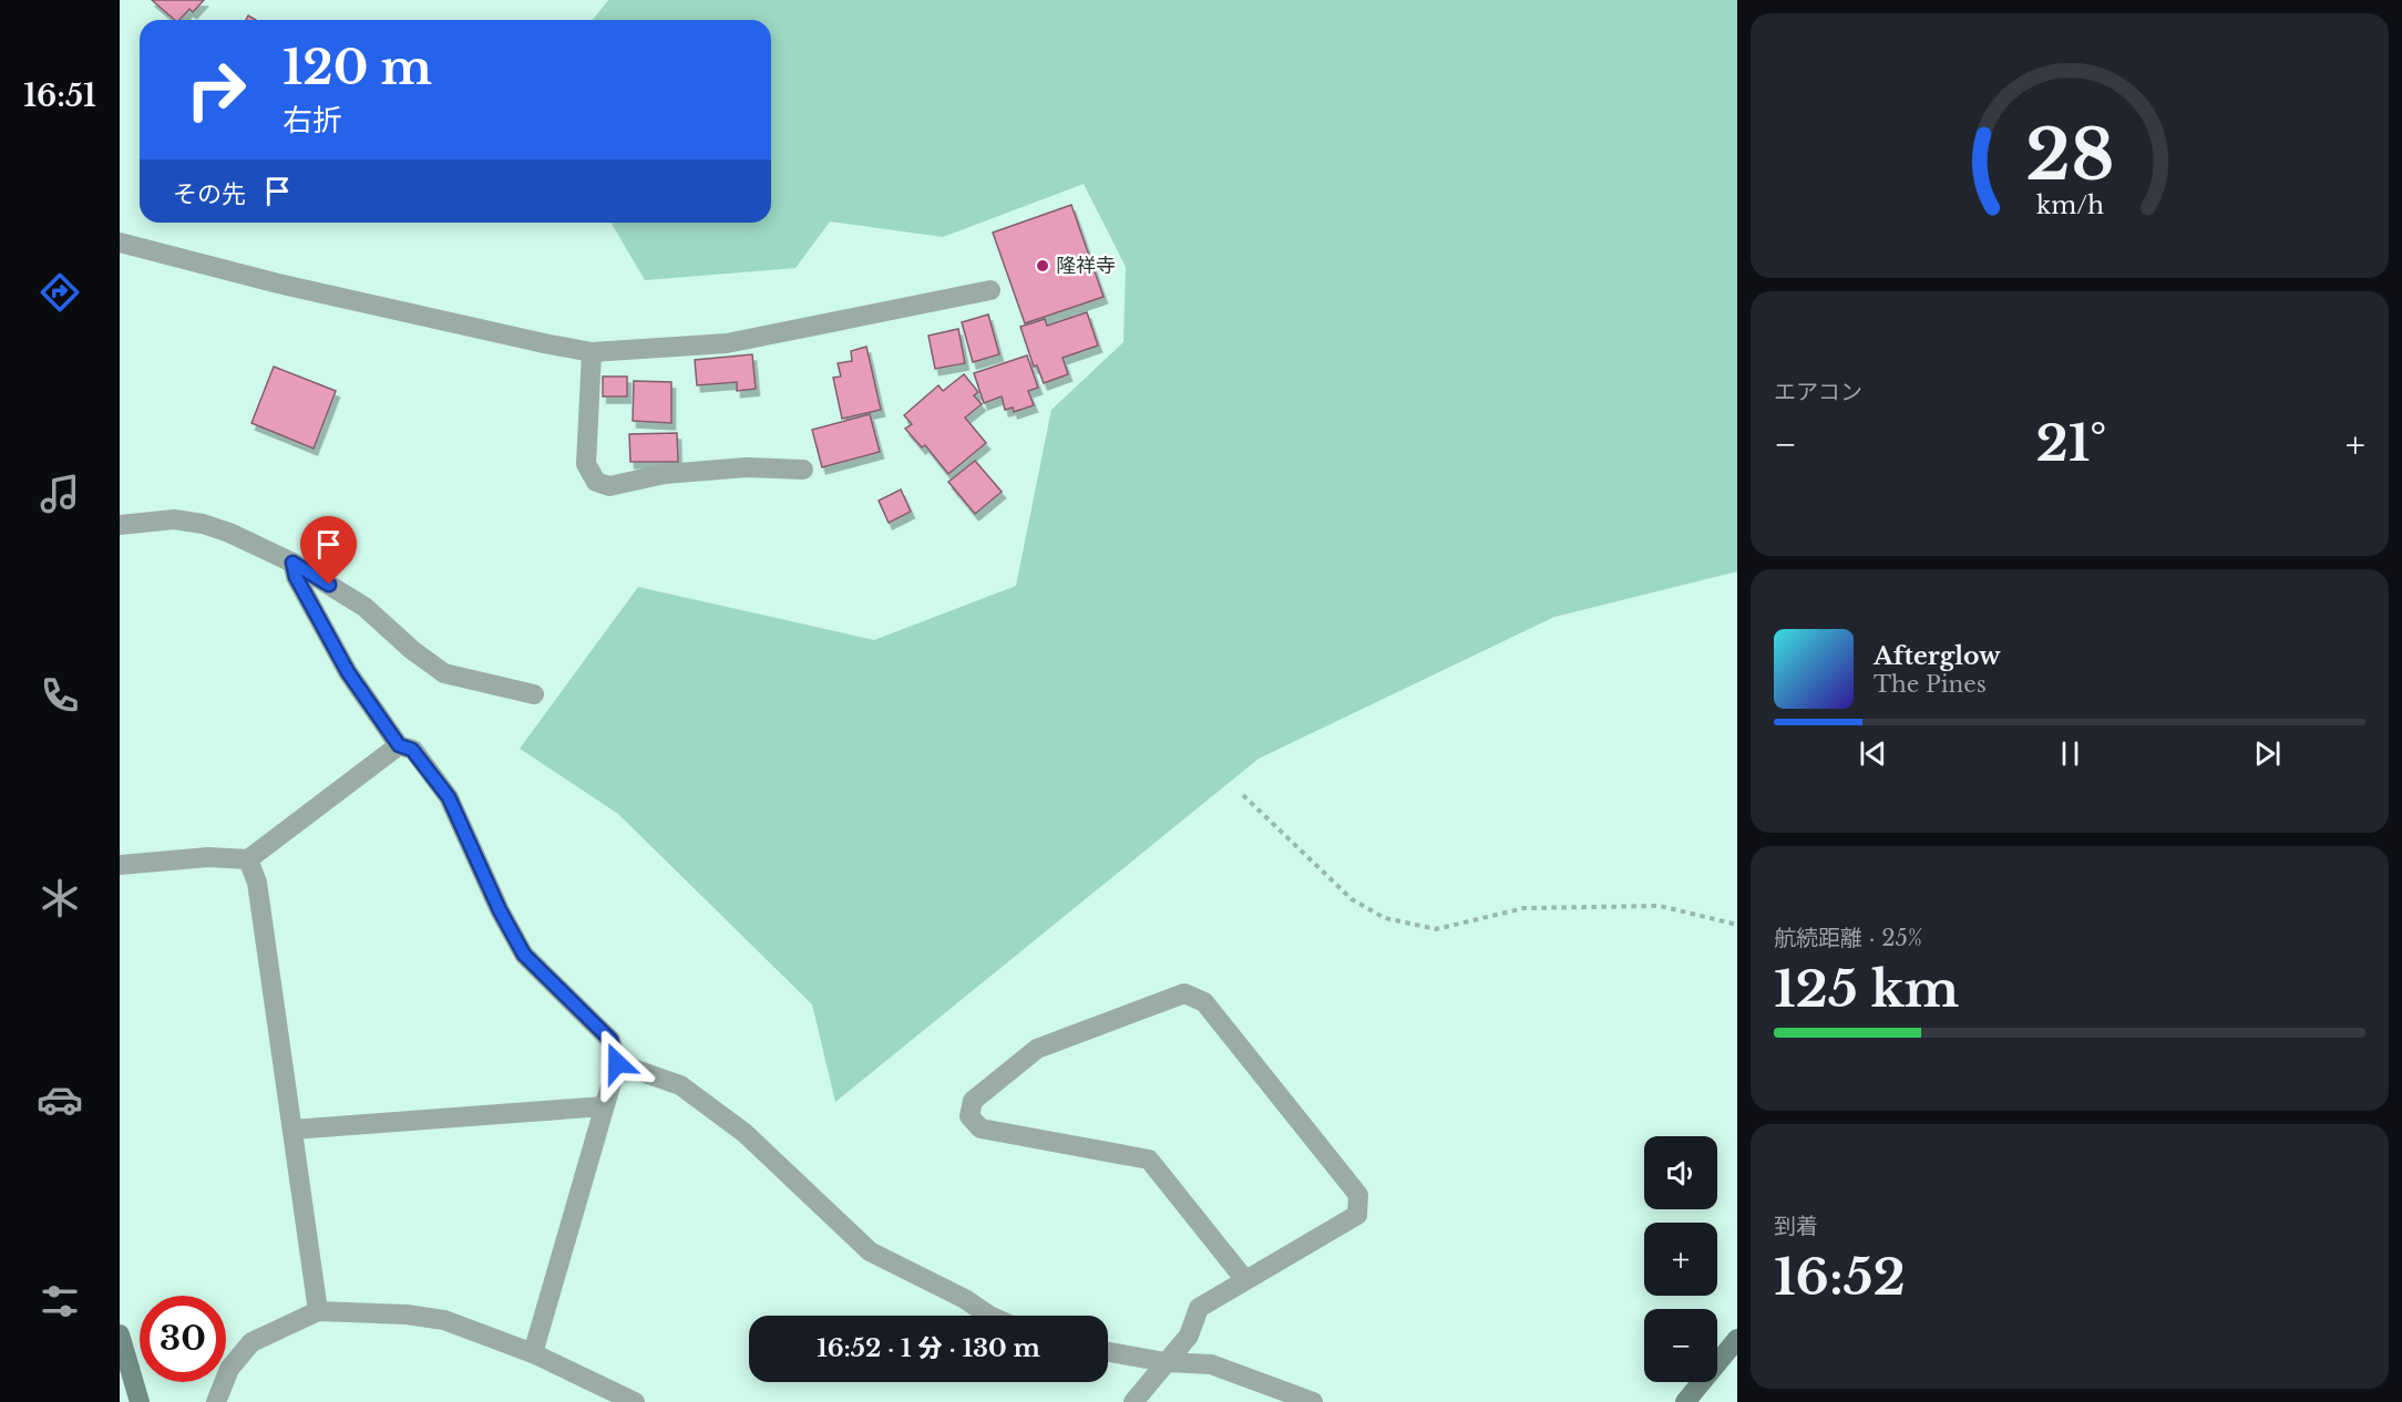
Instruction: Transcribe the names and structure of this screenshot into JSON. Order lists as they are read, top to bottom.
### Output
{
  "places": ["隆祥寺"],
  "page": {
    "tabs": "16:51",
    "turn": ["120 m", "右折"],
    "then": "その先",
    "tile": [
      "エアコン",
      ["航続距離 · 25%", "125 km"],
      ["到着", "16:52"]
    ],
    "heat": ["−", "21°", "+"],
    "song": ["Afterglow", "The Pines"],
    "map_buttons": ["+", "−"],
    "limit": "30",
    "trip": "16:52 · 1 分 · 130 m",
    "gauge": ["28", "km/h"]
  }
}
